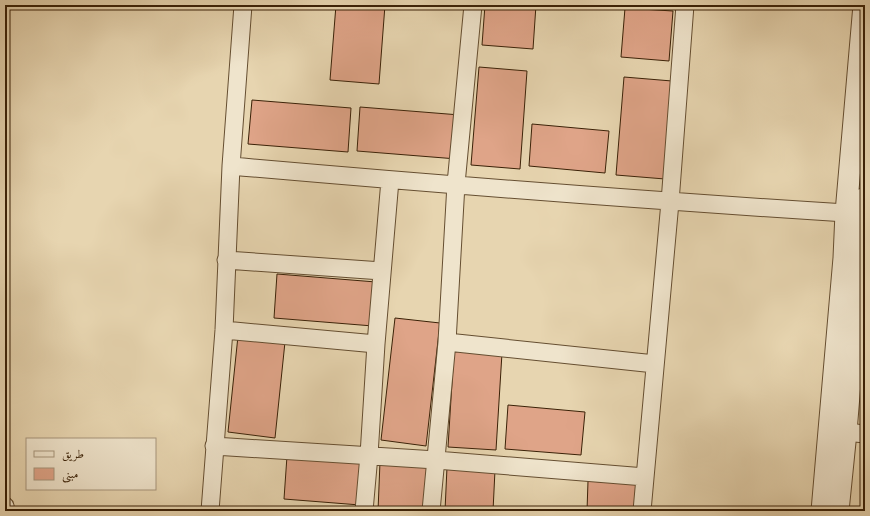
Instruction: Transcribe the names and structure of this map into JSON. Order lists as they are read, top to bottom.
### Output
{
  "legend": ["طريق", "مبنى"]
}
